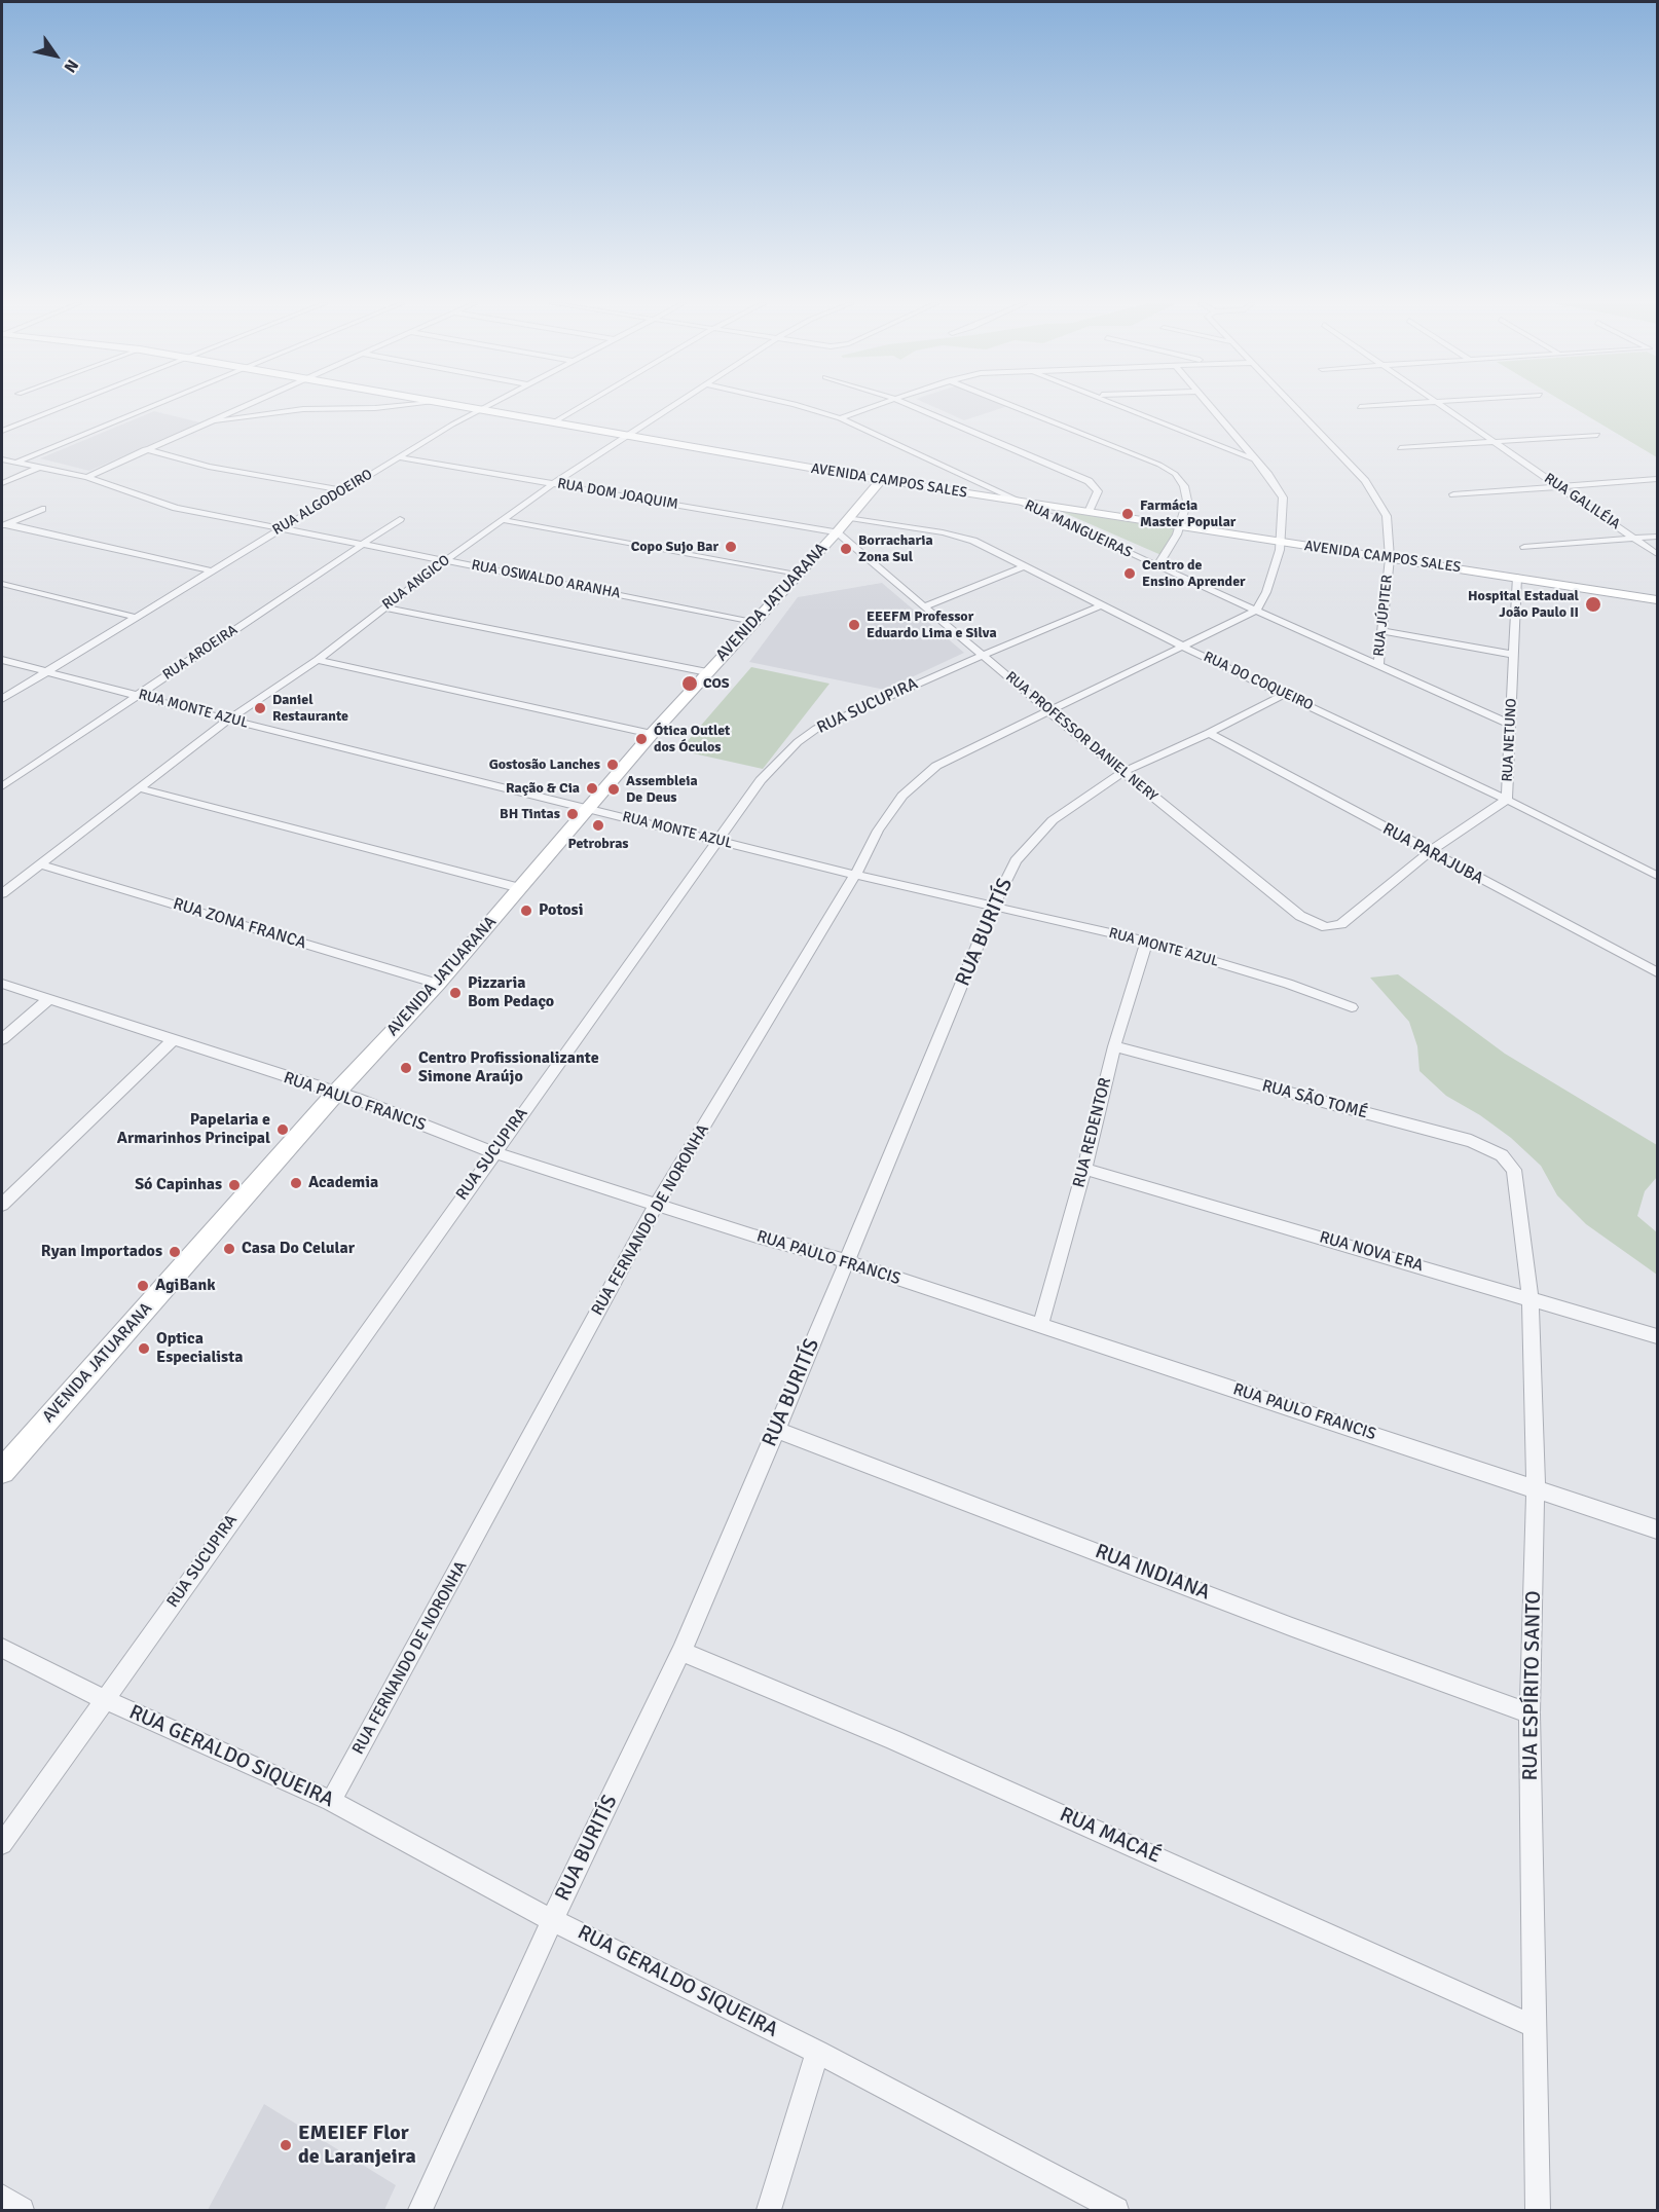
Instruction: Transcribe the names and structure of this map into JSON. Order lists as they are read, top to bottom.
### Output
{
  "streets": {
    "street": [
      "AVENIDA CAMPOS SALES",
      "RUA DOM JOAQUIM",
      "RUA GALILÉIA",
      "RUA ALGODOEIRO",
      "RUA MANGUEIRAS",
      "RUA OSWALDO ARANHA",
      "RUA ANGICO",
      "AVENIDA JATUARANA",
      "RUA JÚPITER",
      "RUA AROEIRA",
      "RUA DO COQUEIRO",
      "RUA SUCUPIRA",
      "RUA MONTE AZUL",
      "RUA PROFESSOR DANIEL NERY",
      "RUA NETUNO",
      "RUA PARAJUBA",
      "RUA ZONA FRANCA",
      "RUA BURITÍS",
      "RUA SÃO TOMÉ",
      "RUA PAULO FRANCIS",
      "RUA REDENTOR",
      "RUA FERNANDO DE NORONHA",
      "RUA NOVA ERA",
      "RUA INDIANA",
      "RUA ESPÍRITO SANTO",
      "RUA GERALDO SIQUEIRA",
      "RUA MACAÉ"
    ]
  },
  "crossings": [
    ["AVENIDA CAMPOS SALES", "RUA ALGODOEIRO"],
    ["AVENIDA CAMPOS SALES", "RUA MANGUEIRAS"],
    ["AVENIDA CAMPOS SALES", "RUA ANGICO"],
    ["AVENIDA CAMPOS SALES", "AVENIDA JATUARANA"],
    ["AVENIDA CAMPOS SALES", "RUA JÚPITER"],
    ["AVENIDA CAMPOS SALES", "RUA NETUNO"],
    ["RUA DOM JOAQUIM", "RUA ALGODOEIRO"],
    ["RUA DOM JOAQUIM", "RUA ANGICO"],
    ["RUA DOM JOAQUIM", "AVENIDA JATUARANA"],
    ["RUA DOM JOAQUIM", "RUA PROFESSOR DANIEL NERY"],
    ["RUA ALGODOEIRO", "RUA OSWALDO ARANHA"],
    ["RUA ALGODOEIRO", "RUA MONTE AZUL"],
    ["RUA MANGUEIRAS", "RUA JÚPITER"],
    ["RUA MANGUEIRAS", "RUA NETUNO"],
    ["RUA MANGUEIRAS", "RUA FERNANDO DE NORONHA"],
    ["RUA OSWALDO ARANHA", "RUA ANGICO"],
    ["RUA OSWALDO ARANHA", "AVENIDA JATUARANA"],
    ["RUA OSWALDO ARANHA", "RUA AROEIRA"],
    ["RUA ANGICO", "RUA MONTE AZUL"],
    ["RUA ANGICO", "RUA ZONA FRANCA"],
    ["AVENIDA JATUARANA", "RUA DO COQUEIRO"],
    ["AVENIDA JATUARANA", "RUA MONTE AZUL"],
    ["AVENIDA JATUARANA", "RUA PROFESSOR DANIEL NERY"],
    ["AVENIDA JATUARANA", "RUA ZONA FRANCA"],
    ["AVENIDA JATUARANA", "RUA PAULO FRANCIS"],
    ["RUA AROEIRA", "RUA MONTE AZUL"],
    ["RUA DO COQUEIRO", "RUA SUCUPIRA"],
    ["RUA DO COQUEIRO", "RUA NETUNO"],
    ["RUA DO COQUEIRO", "RUA BURITÍS"],
    ["RUA DO COQUEIRO", "RUA FERNANDO DE NORONHA"],
    ["RUA SUCUPIRA", "RUA MONTE AZUL"],
    ["RUA SUCUPIRA", "RUA PROFESSOR DANIEL NERY"],
    ["RUA SUCUPIRA", "RUA PAULO FRANCIS"],
    ["RUA SUCUPIRA", "RUA GERALDO SIQUEIRA"],
    ["RUA MONTE AZUL", "RUA BURITÍS"],
    ["RUA MONTE AZUL", "RUA REDENTOR"],
    ["RUA MONTE AZUL", "RUA FERNANDO DE NORONHA"],
    ["RUA PROFESSOR DANIEL NERY", "RUA NETUNO"],
    ["RUA PROFESSOR DANIEL NERY", "RUA BURITÍS"],
    ["RUA PROFESSOR DANIEL NERY", "RUA FERNANDO DE NORONHA"],
    ["RUA NETUNO", "RUA PARAJUBA"],
    ["RUA PARAJUBA", "RUA BURITÍS"],
    ["RUA BURITÍS", "RUA PAULO FRANCIS"],
    ["RUA BURITÍS", "RUA INDIANA"],
    ["RUA BURITÍS", "RUA GERALDO SIQUEIRA"],
    ["RUA BURITÍS", "RUA MACAÉ"],
    ["RUA SÃO TOMÉ", "RUA REDENTOR"],
    ["RUA SÃO TOMÉ", "RUA ESPÍRITO SANTO"],
    ["RUA PAULO FRANCIS", "RUA REDENTOR"],
    ["RUA PAULO FRANCIS", "RUA FERNANDO DE NORONHA"],
    ["RUA PAULO FRANCIS", "RUA ESPÍRITO SANTO"],
    ["RUA REDENTOR", "RUA NOVA ERA"],
    ["RUA FERNANDO DE NORONHA", "RUA GERALDO SIQUEIRA"],
    ["RUA NOVA ERA", "RUA ESPÍRITO SANTO"],
    ["RUA INDIANA", "RUA ESPÍRITO SANTO"],
    ["RUA ESPÍRITO SANTO", "RUA MACAÉ"]
  ],
  "places": [
    "Farmácia Master Popular",
    "Copo Sujo Bar",
    "Borracharia Zona Sul",
    "Centro de Ensino Aprender",
    "Hospital Estadual João Paulo II",
    "EEEFM Professor Eduardo Lima e Silva",
    "COS",
    "Daniel Restaurante",
    "Ótica Outlet dos Óculos",
    "Gostosão Lanches",
    "Ração & Cia",
    "Assembleia De Deus",
    "BH Tintas",
    "Petrobras",
    "Potosi",
    "Pizzaria Bom Pedaço",
    "Centro Profissionalizante Simone Araújo",
    "Papelaria e Armarinhos Principal",
    "Academia",
    "Só Capinhas",
    "Casa Do Celular",
    "Ryan Importados",
    "AgiBank",
    "Optica Especialista",
    "EMEIEF Flor de Laranjeira"
  ],
  "north": "bottom right"
}
